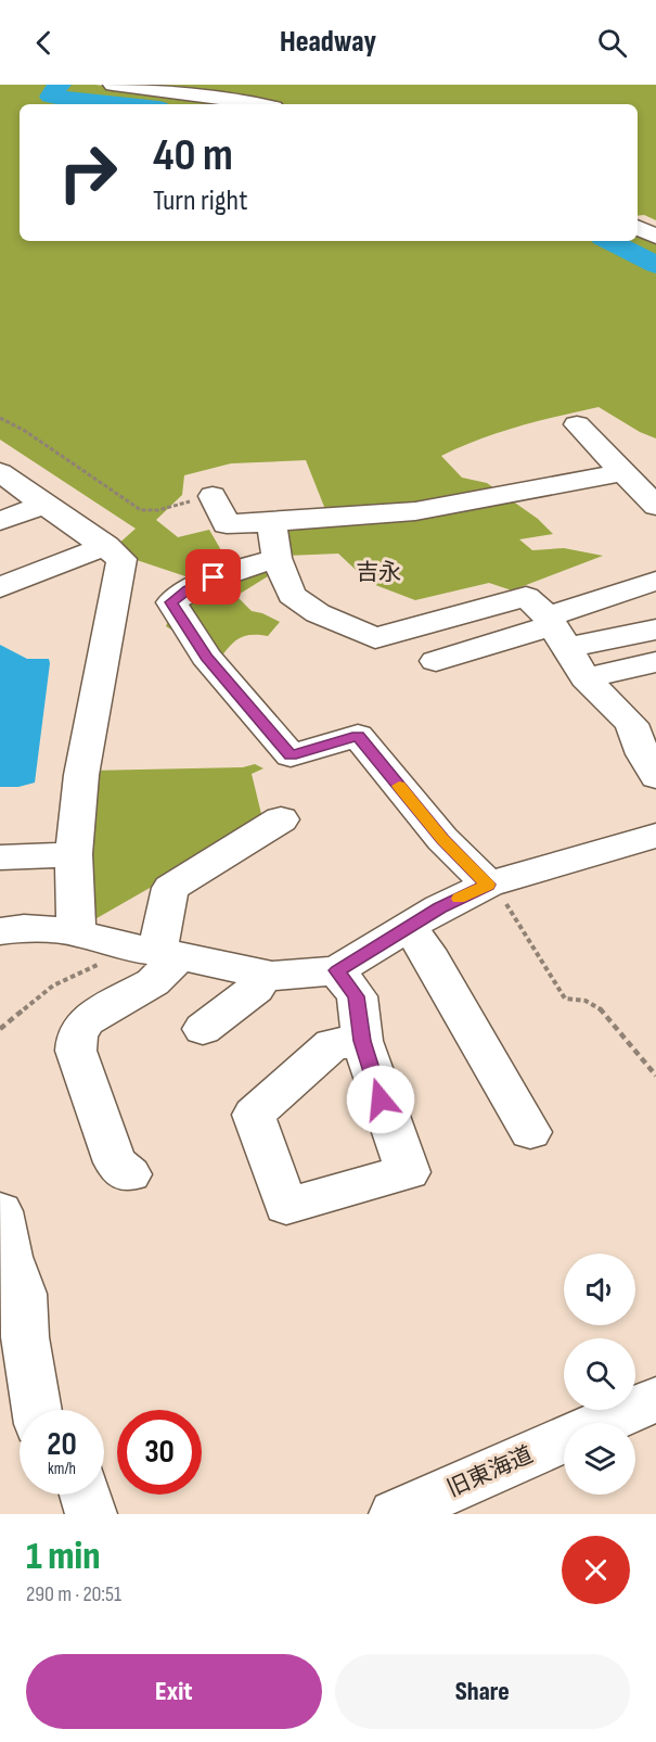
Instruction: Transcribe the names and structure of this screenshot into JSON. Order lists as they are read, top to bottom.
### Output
{
  "streets": {
    "street": ["旧東海道"]
  },
  "districts": ["吉永"],
  "page": {
    "header": "Headway",
    "turn": ["40 m", "Turn right"],
    "speed": "20 km/h",
    "limit": "30",
    "heading": ["1 min", "290 m · 20:51"],
    "buttons": ["Exit", "Share"]
  }
}
